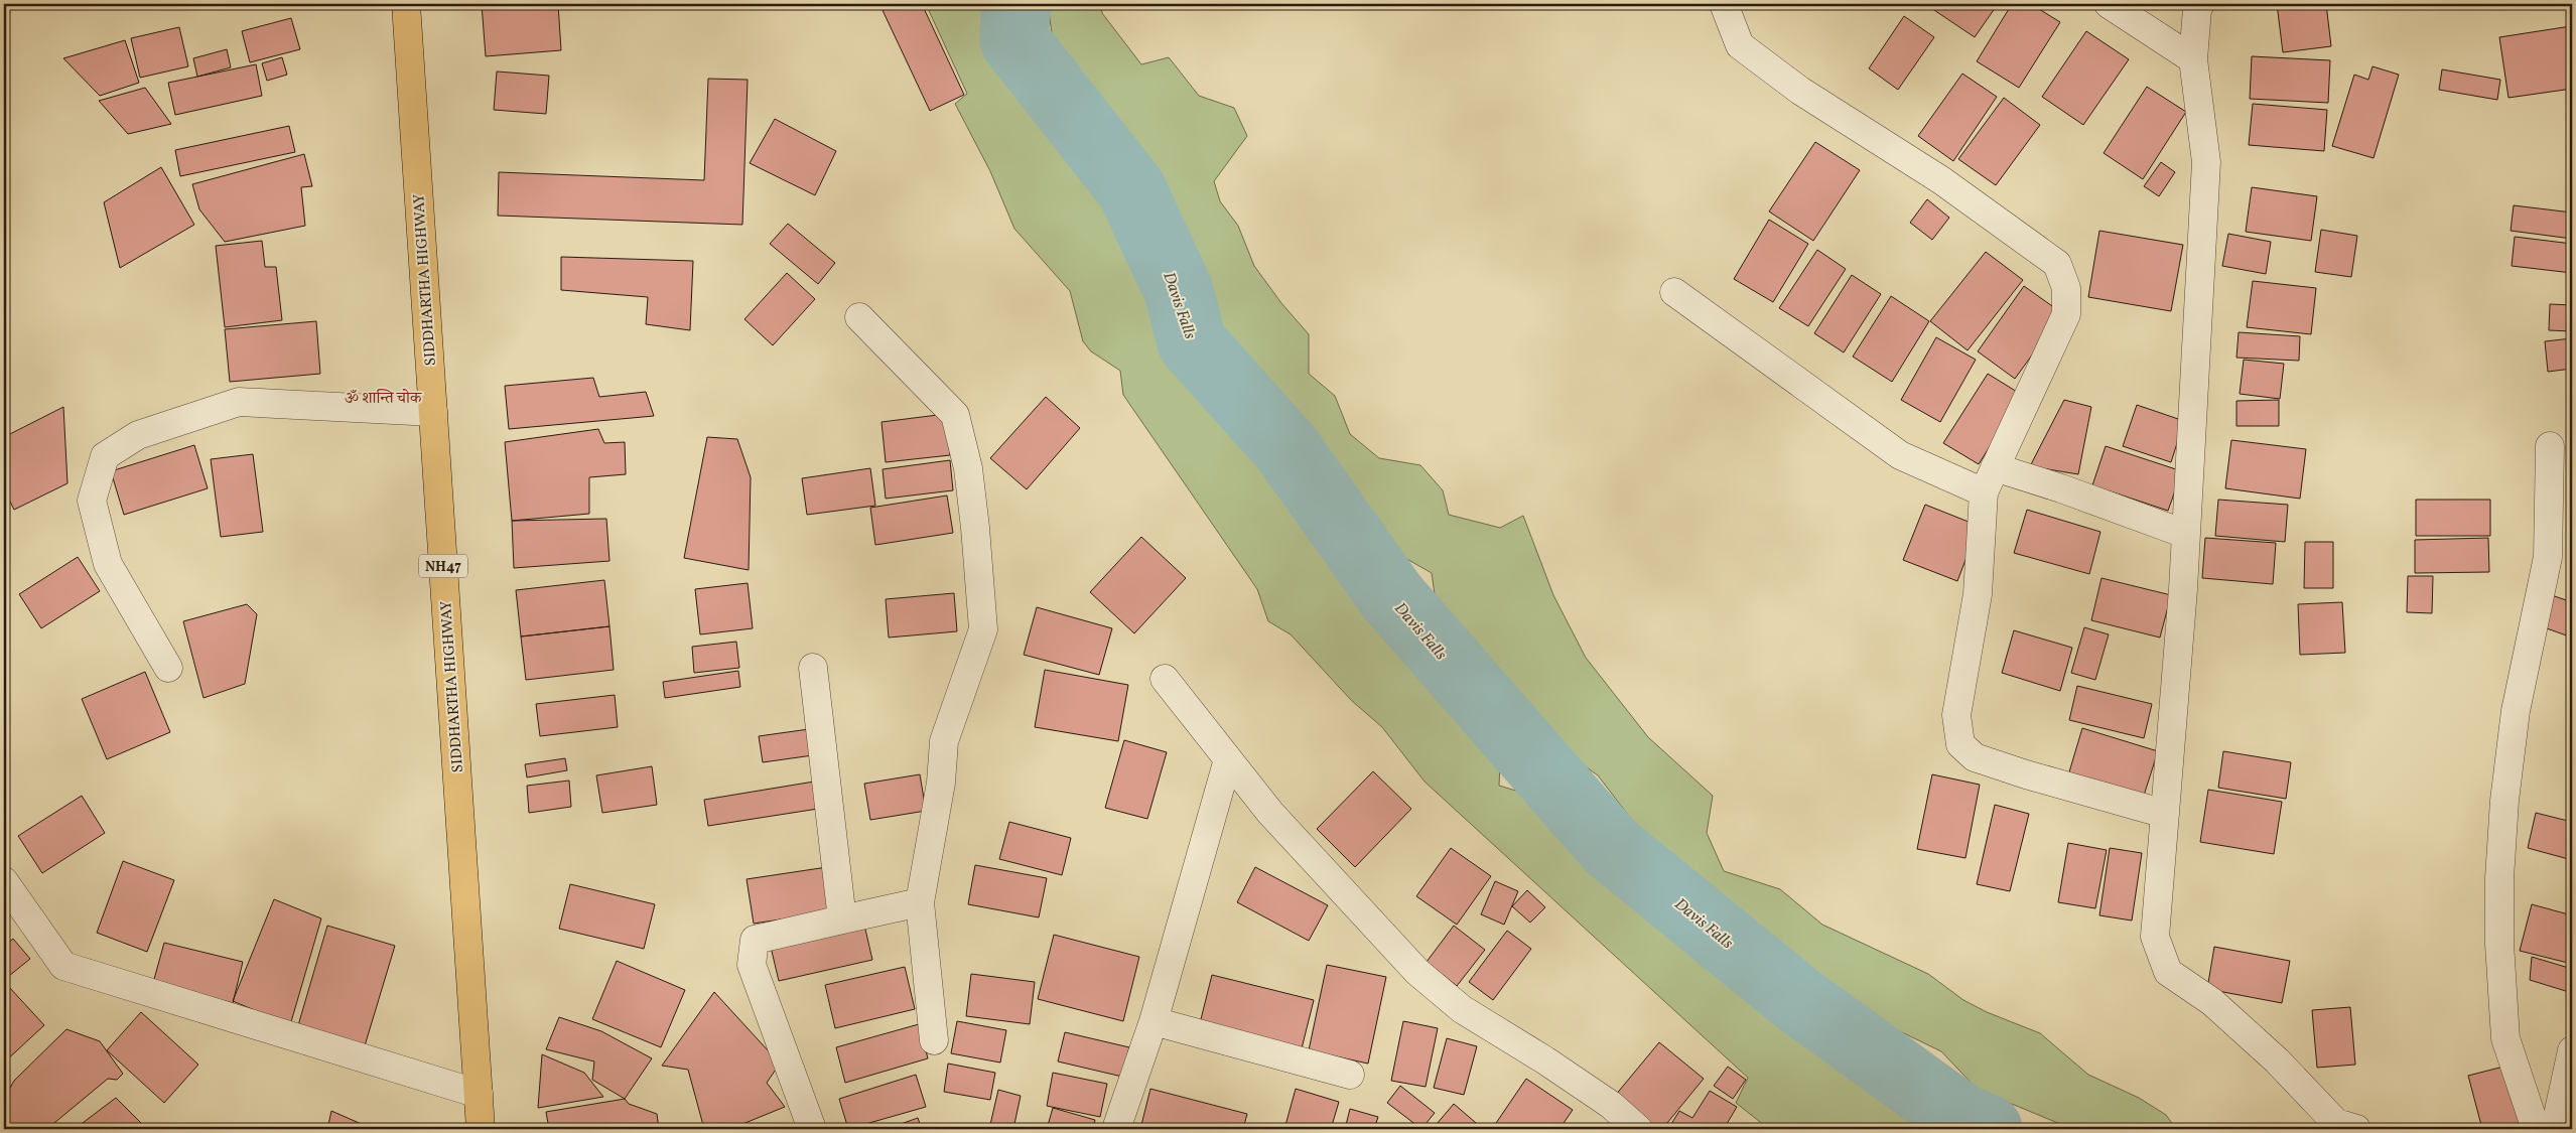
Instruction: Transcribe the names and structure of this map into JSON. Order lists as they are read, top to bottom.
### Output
{
  "streets": {
    "highway": ["SIDDHARTHA HIGHWAY", "NH47"]
  },
  "districts": ["ॐ शान्ति चोक"],
  "water": ["Davis Falls"]
}
